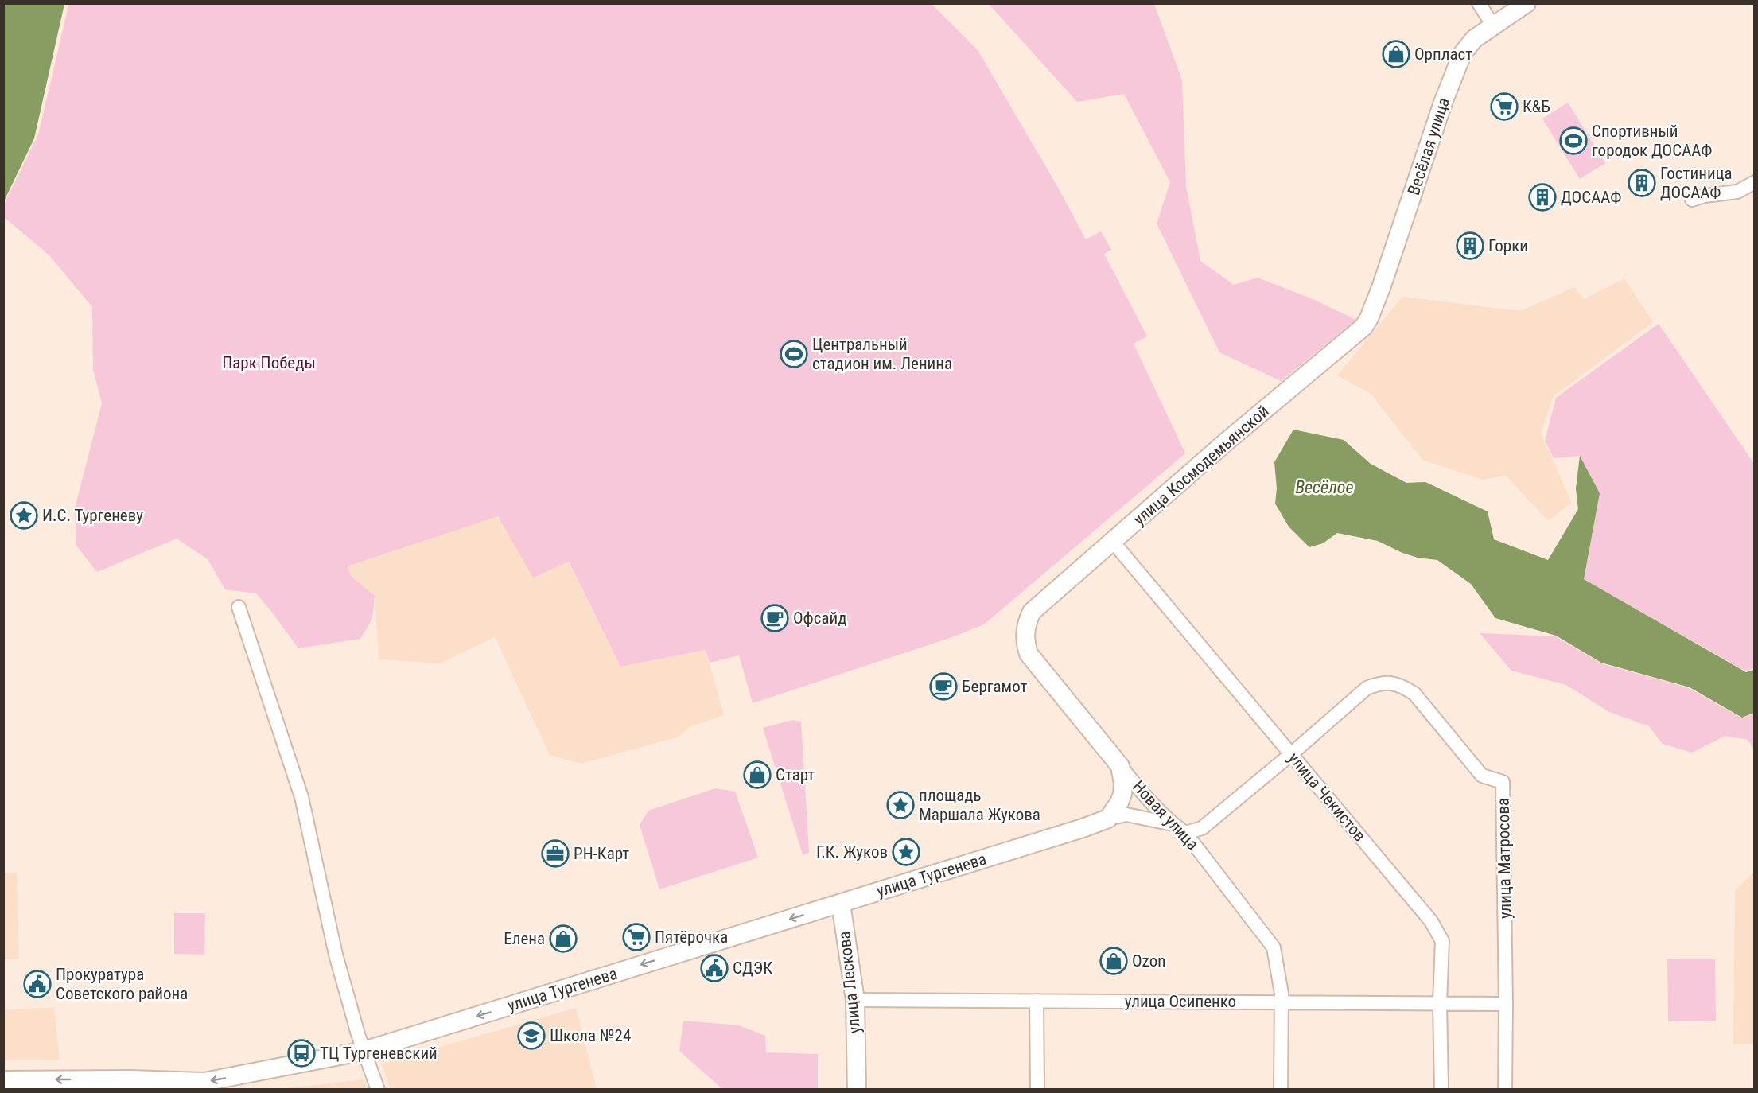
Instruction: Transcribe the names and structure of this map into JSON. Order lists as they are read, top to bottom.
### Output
{
  "streets": {
    "street": [
      "Весёлая улица",
      "улица Космодемьянской",
      "улица Чекистов",
      "Новая улица",
      "улица Матросова",
      "улица Тургенева",
      "улица Лескова",
      "улица Осипенко"
    ]
  },
  "crossings": [
    ["Весёлая улица", "улица Космодемьянской"],
    ["улица Космодемьянской", "улица Чекистов"],
    ["улица Космодемьянской", "Новая улица"],
    ["улица Чекистов", "улица Матросова"],
    ["улица Чекистов", "улица Осипенко"],
    ["Новая улица", "улица Осипенко"],
    ["улица Матросова", "улица Осипенко"],
    ["улица Тургенева", "улица Лескова"],
    ["улица Лескова", "улица Осипенко"]
  ],
  "one_way": ["улица Тургенева"],
  "water": ["Весёлое"],
  "parks": ["Парк Победы"],
  "places": {
    "shop": [
      "Орпласт",
      "Старт",
      "Елена",
      "Ozon"
    ],
    "supermarket": ["К&Б", "Пятёрочка"],
    "sports": ["Спортивный городок ДОСААФ", "Центральный стадион им. Ленина"],
    "building": ["Гостиница ДОСААФ", "ДОСААФ", "Горки"],
    "place": ["И.С. Тургеневу", "площадь Маршала Жукова", "Г.К. Жуков"],
    "cafe": ["Офсайд", "Бергамот"],
    "office": ["РН-Карт"],
    "public building": ["СДЭК", "Прокуратура Советского района"],
    "school or university": ["Школа №24"],
    "bus stop": ["ТЦ Тургеневский"]
  }
}
